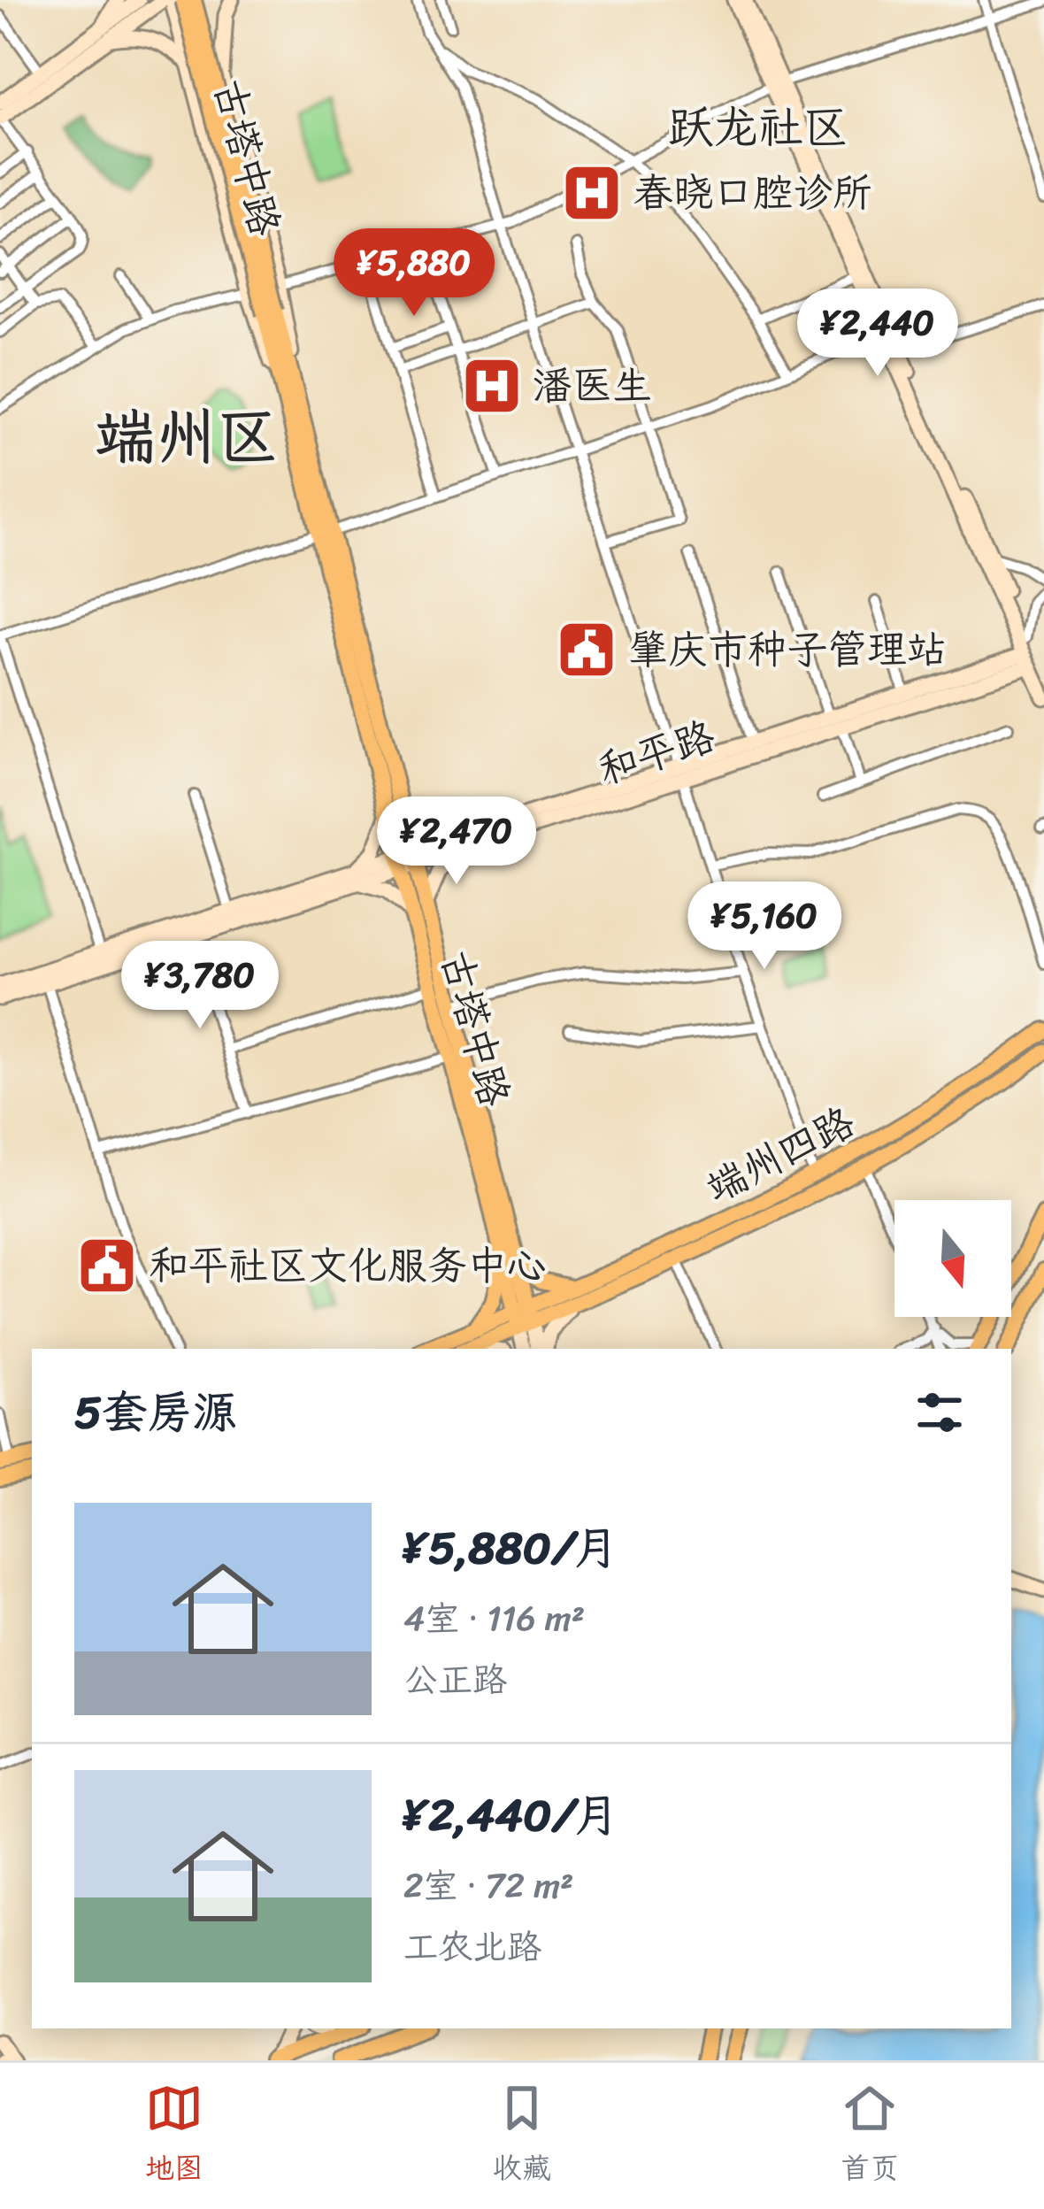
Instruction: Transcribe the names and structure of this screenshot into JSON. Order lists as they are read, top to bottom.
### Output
{
  "streets": {
    "main road": ["古塔中路", "和平路", "端州四路"]
  },
  "crossings": [
    ["古塔中路", "和平路"],
    ["古塔中路", "端州四路"]
  ],
  "districts": ["跃龙社区", "端州区"],
  "places": {
    "hospital": ["春晓口腔诊所", "潘医生"],
    "public building": ["肇庆市种子管理站", "和平社区文化服务中心"]
  },
  "north": "bottom",
  "page": {
    "price": [
      "¥5,880",
      "¥2,440",
      "¥2,470",
      "¥5,160",
      "¥3,780"
    ],
    "heading": "5套房源",
    "list": [
      {
        "name": "¥5,880/月",
        "note": "4室 · 116 m² · 公正路"
      },
      {
        "name": "¥2,440/月",
        "note": "2室 · 72 m² · 工农北路"
      }
    ],
    "tabs": ["地图", "收藏", "首页"]
  }
}
